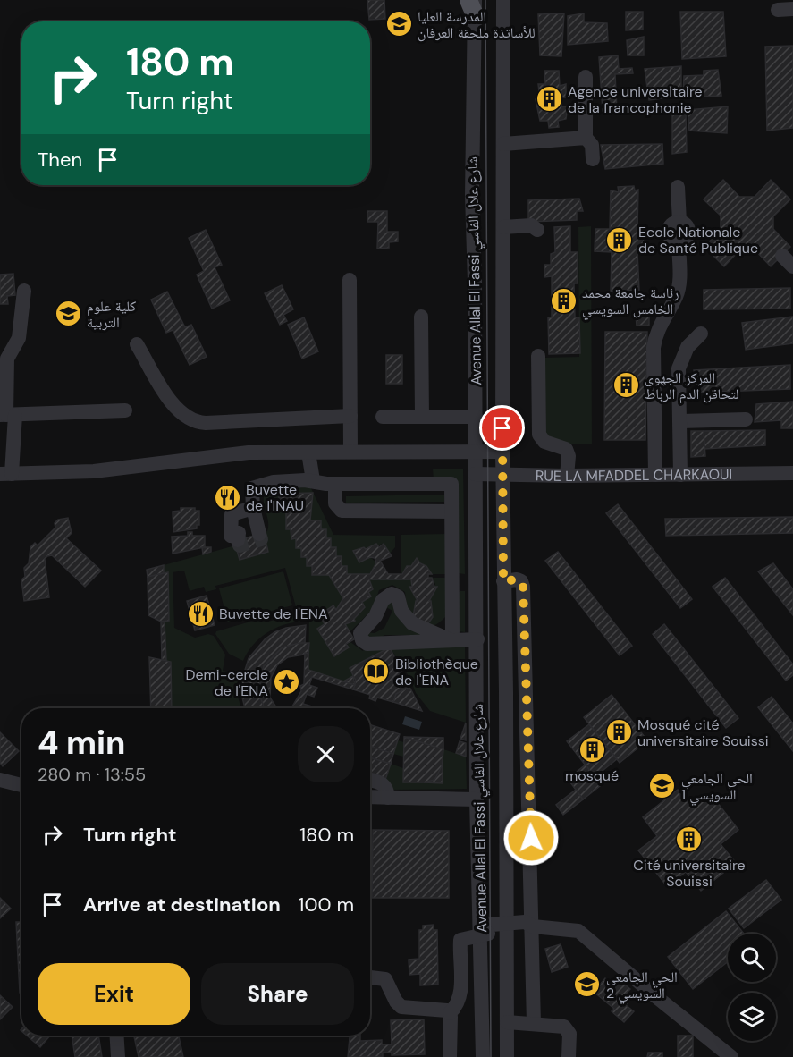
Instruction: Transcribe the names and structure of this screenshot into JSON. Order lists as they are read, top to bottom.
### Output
{
  "streets": {
    "street": ["Avenue Allal El Fassi شارع علال الفاسي", "RUE LA MFADDEL CHARKAOUI"]
  },
  "crossings": [
    ["Avenue Allal El Fassi شارع علال الفاسي", "RUE LA MFADDEL CHARKAOUI"]
  ],
  "places": {
    "school or university": [
      "المدرسة العليا للأساتذة ملحقة العرفان",
      "كلية علوم التربية",
      "الحي الجامعي السويسي 1",
      "الحي الجامعي السويسي 2"
    ],
    "building": [
      "Agence universitaire de la francophonie",
      "Ecole Nationale de Santé Publique",
      "رئاسة جامعة محمد الخامس السويسي",
      "المركز الجهوي لتحاقن الدم الرباط",
      "Mosqué cité universitaire Souissi",
      "mosqué",
      "Cité universitaire Souissi"
    ],
    "restaurant": ["Buvette de l'INAU", "Buvette de l'ENA"],
    "library": ["Bibliothèque de l'ENA"],
    "place": ["Demi-cercle de l'ENA"]
  },
  "page": {
    "turn": ["180 m", "Turn right"],
    "then": "Then",
    "heading": ["4 min", "280 m · 13:55"],
    "list": [
      {
        "name": "Turn right",
        "value": "180 m"
      },
      {
        "name": "Arrive at destination",
        "value": "100 m"
      }
    ],
    "buttons": ["Exit", "Share"]
  }
}
